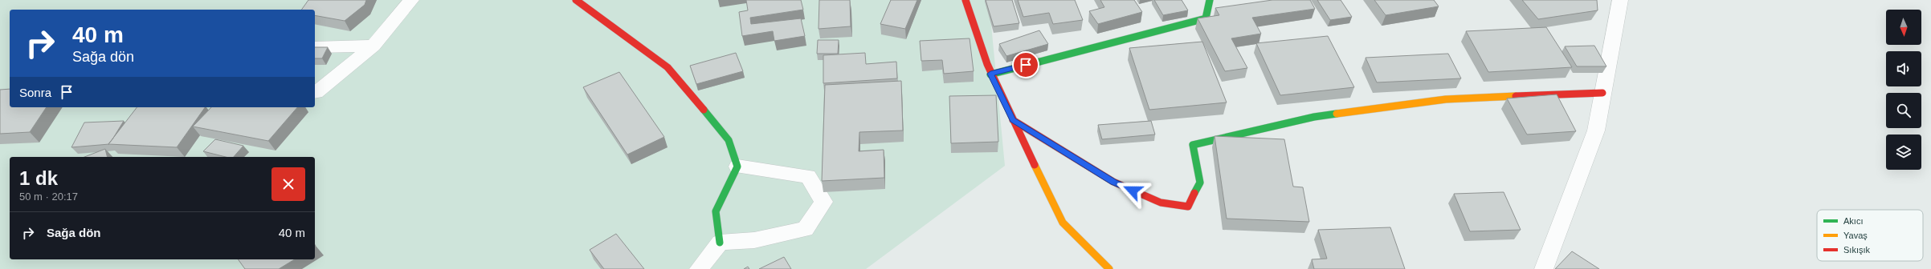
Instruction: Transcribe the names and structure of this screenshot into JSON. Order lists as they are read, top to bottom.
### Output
{
  "legend": ["Akıcı", "Yavaş", "Sıkışık"],
  "north": "bottom",
  "page": {
    "turn": ["40 m", "Sağa dön"],
    "then": "Sonra",
    "heading": ["1 dk", "50 m · 20:17"],
    "list": [
      {
        "name": "Sağa dön",
        "value": "40 m"
      }
    ]
  }
}
